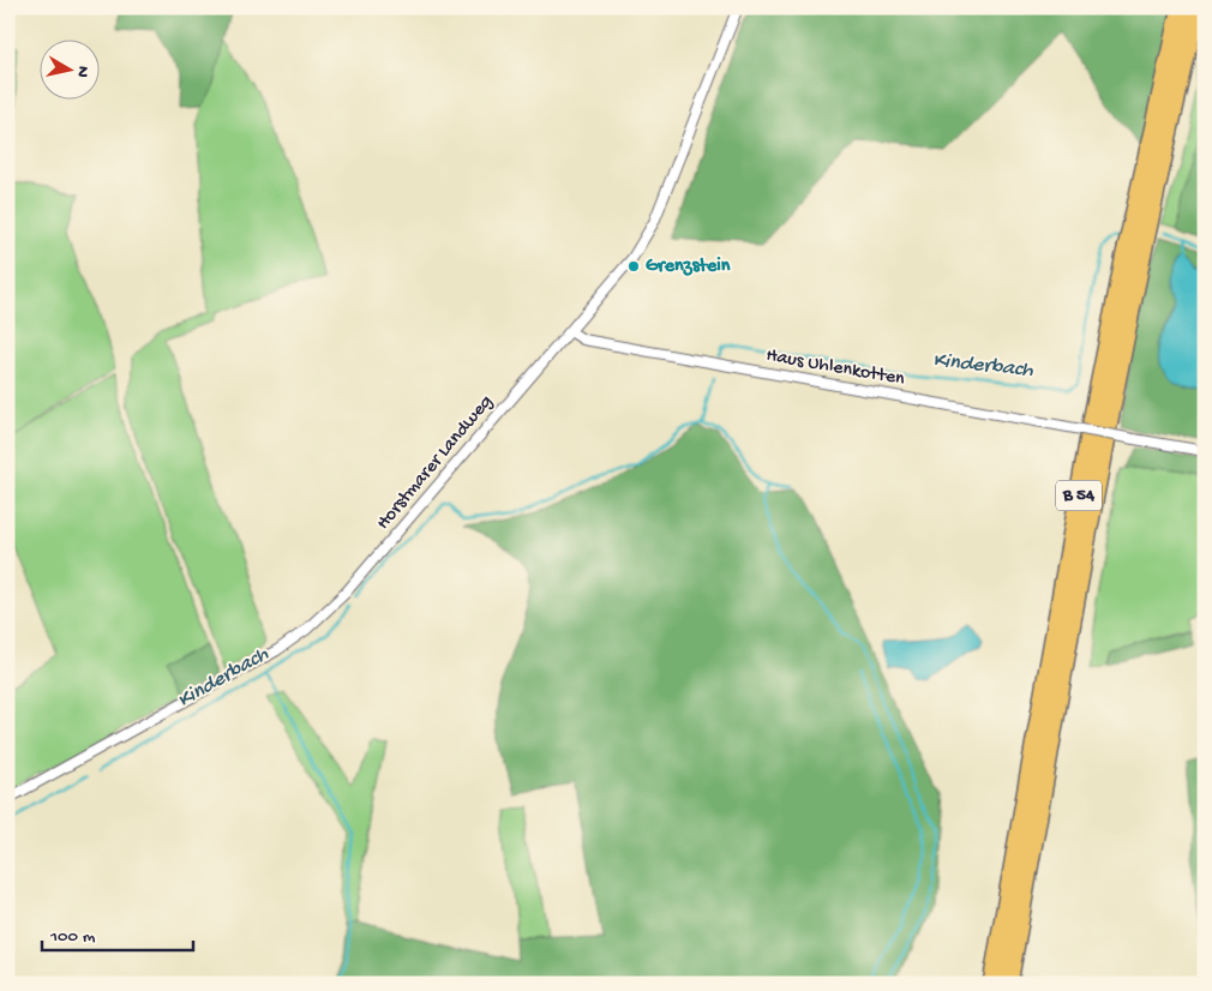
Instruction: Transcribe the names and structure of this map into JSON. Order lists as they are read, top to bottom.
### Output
{
  "streets": {
    "highway": ["B 54"],
    "street": ["Haus Uhlenkotten", "Horstmarer Landweg"]
  },
  "crossings": [
    ["Haus Uhlenkotten", "Horstmarer Landweg"]
  ],
  "water": ["Kinderbach"],
  "places": ["Grenzstein"],
  "scale_bar": "100 m",
  "north": "right"
}
